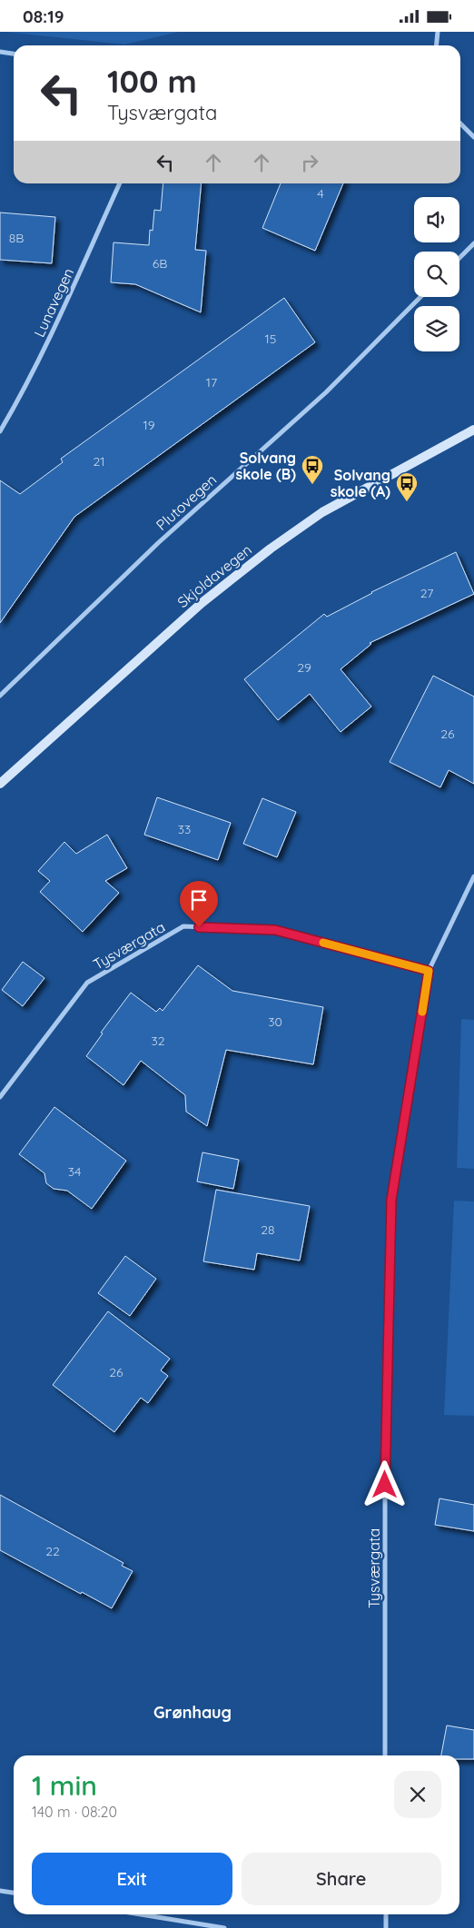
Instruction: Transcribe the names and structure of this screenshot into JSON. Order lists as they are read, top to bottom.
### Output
{
  "streets": {
    "main road": ["Skjoldavegen"],
    "street": ["Lunavegen", "Plutovegen", "Tysværgata"]
  },
  "districts": ["Grønhaug"],
  "places": {
    "bus stop": ["Solvang skole (B)", "Solvang skole (A)"]
  },
  "house_numbers": [
    "4",
    "8B",
    "6B",
    "15",
    "17",
    "19",
    "21",
    "27",
    "29",
    "26",
    "33",
    "30",
    "32",
    "34",
    "28",
    "26",
    "22"
  ],
  "page": {
    "status": "08:19",
    "turn": ["100 m", "Tysværgata"],
    "heading": ["1 min", "140 m · 08:20"],
    "buttons": ["Exit", "Share"]
  }
}
